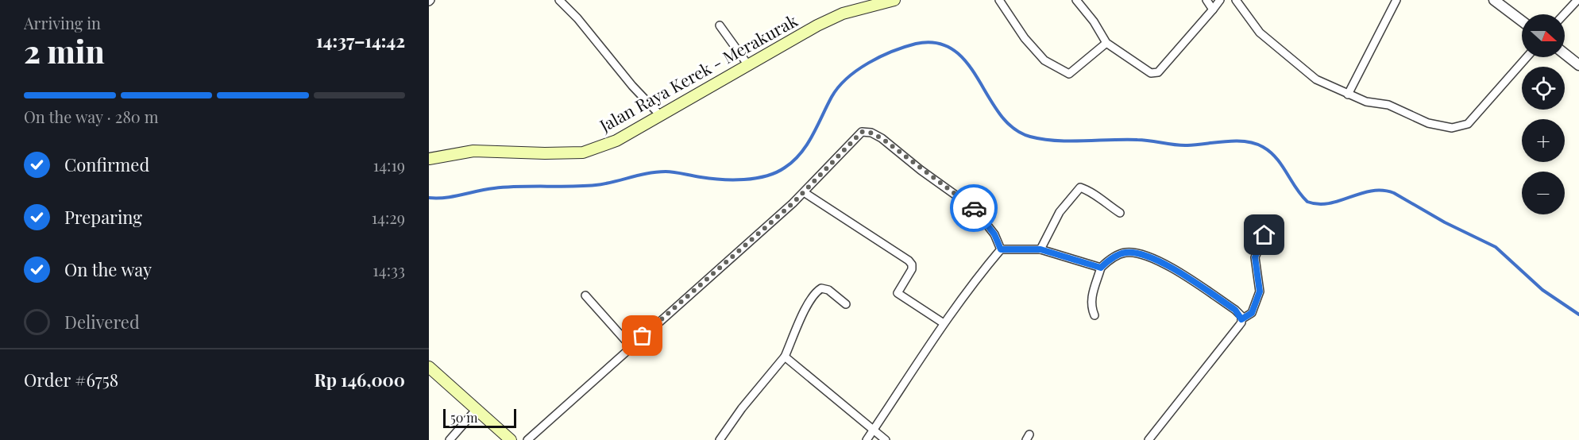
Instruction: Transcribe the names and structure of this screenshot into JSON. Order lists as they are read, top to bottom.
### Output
{
  "streets": {
    "main road": ["Jalan Raya Kerek - Merakurak"]
  },
  "scale_bar": "50 m",
  "north": "right",
  "page": {
    "heading": ["2 min", "Arriving in", "14:37–14:42"],
    "panel": ["Order #6758", "Rp 146,000"],
    "map_buttons": ["+", "−"],
    "bar": "On the way · 280 m",
    "list": [
      ["Confirmed", "14:19"],
      ["Preparing", "14:29"],
      ["On the way", "14:33"],
      "Delivered"
    ],
    "scale": "50 m"
  }
}
